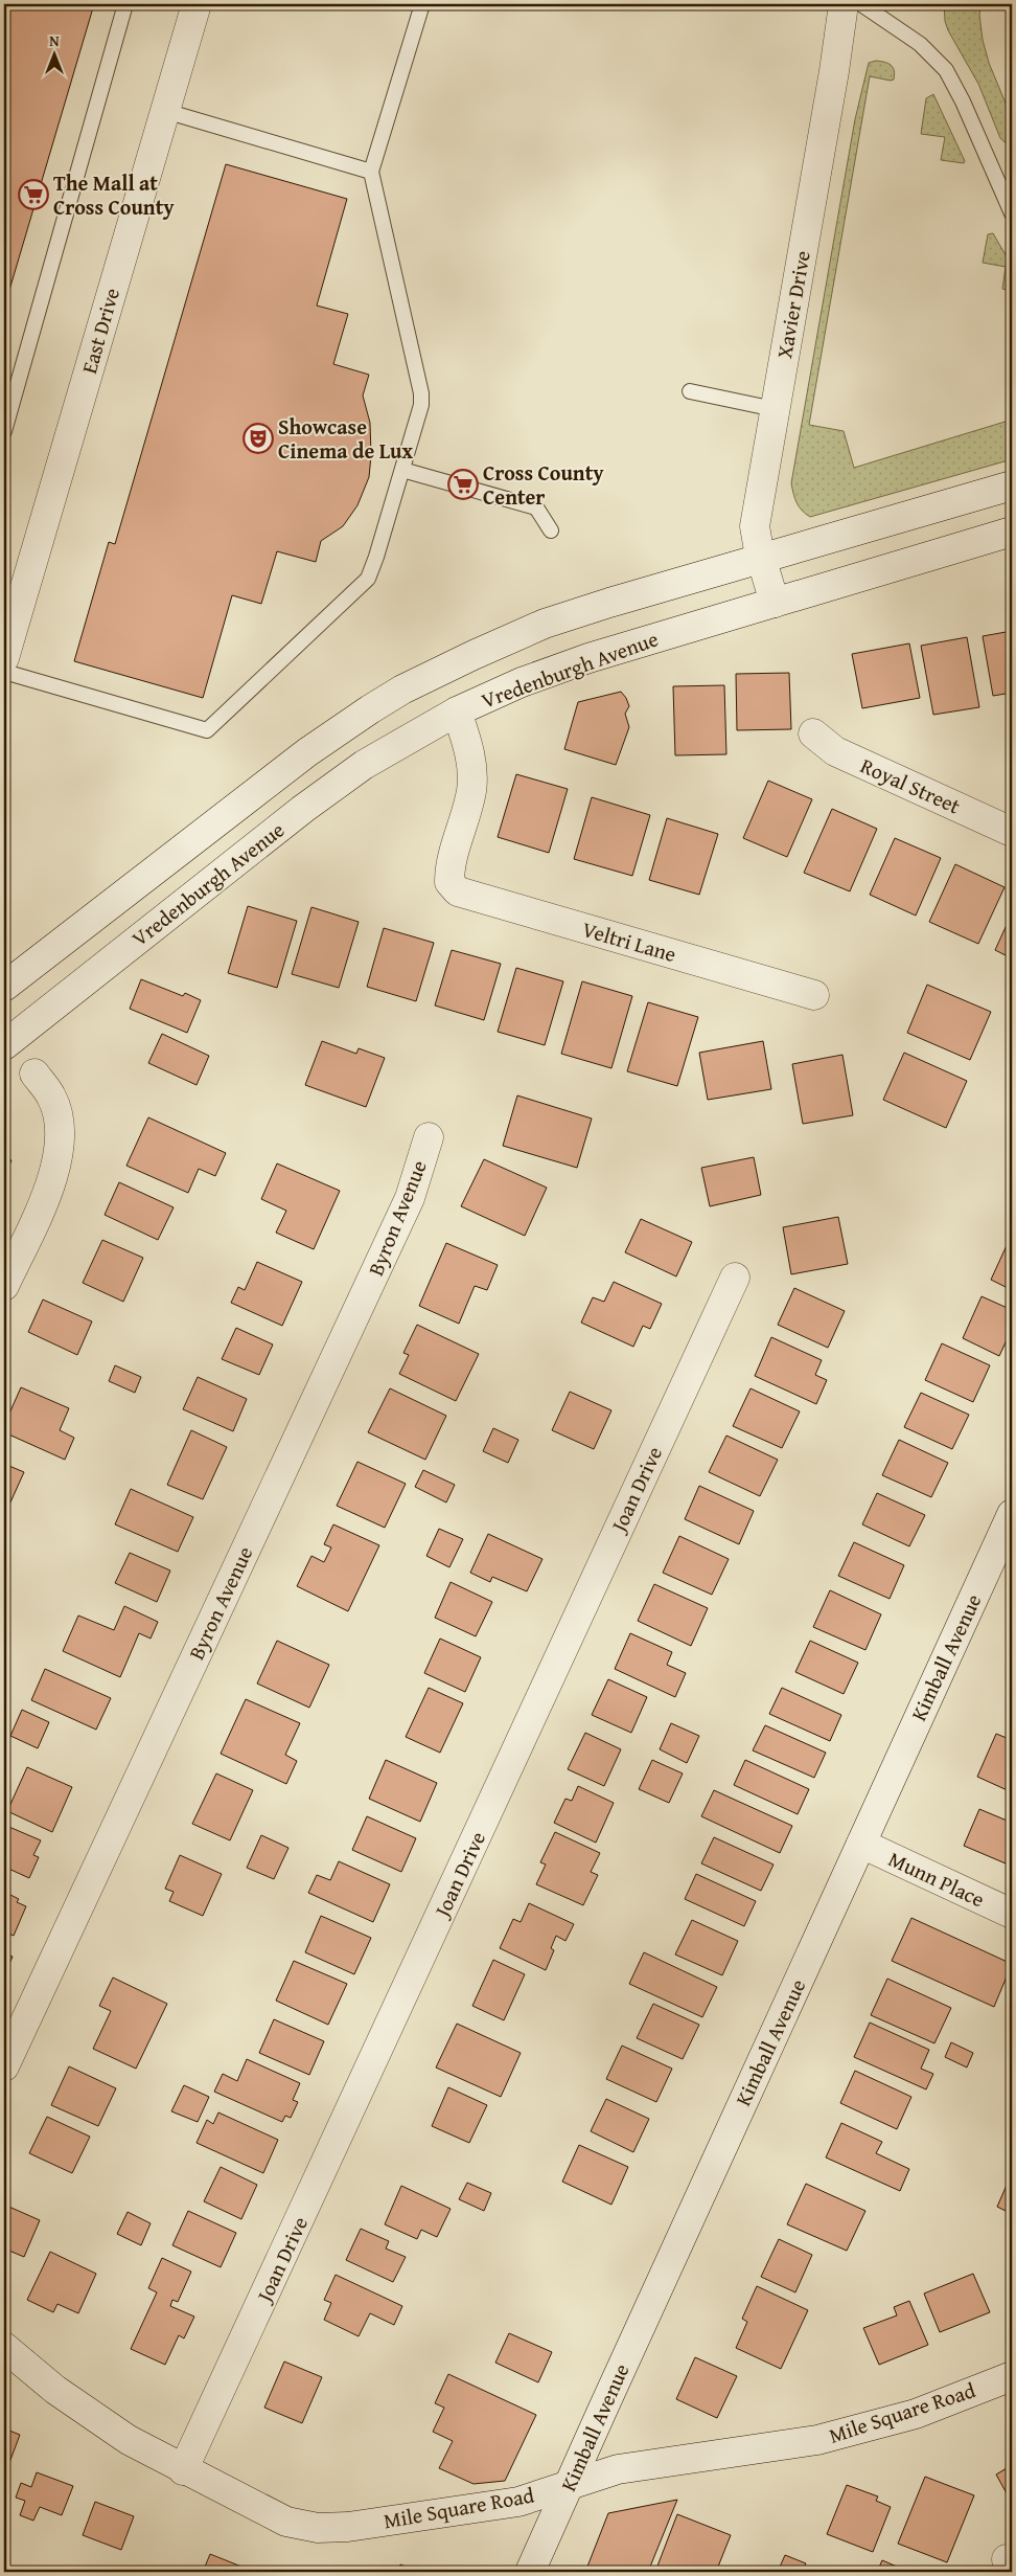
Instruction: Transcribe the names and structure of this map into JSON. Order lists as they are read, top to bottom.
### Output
{
  "streets": {
    "street": [
      "Xavier Drive",
      "East Drive",
      "Vredenburgh Avenue",
      "Royal Street",
      "Veltri Lane",
      "Byron Avenue",
      "Joan Drive",
      "Kimball Avenue",
      "Munn Place",
      "Mile Square Road"
    ]
  },
  "crossings": [
    ["Xavier Drive", "Vredenburgh Avenue"],
    ["Vredenburgh Avenue", "Veltri Lane"],
    ["Joan Drive", "Mile Square Road"],
    ["Kimball Avenue", "Munn Place"],
    ["Kimball Avenue", "Mile Square Road"]
  ],
  "places": {
    "supermarket": ["The Mall at Cross County", "Cross County Center"],
    "theatre": ["Showcase Cinema de Lux"]
  },
  "north": "top"
}
